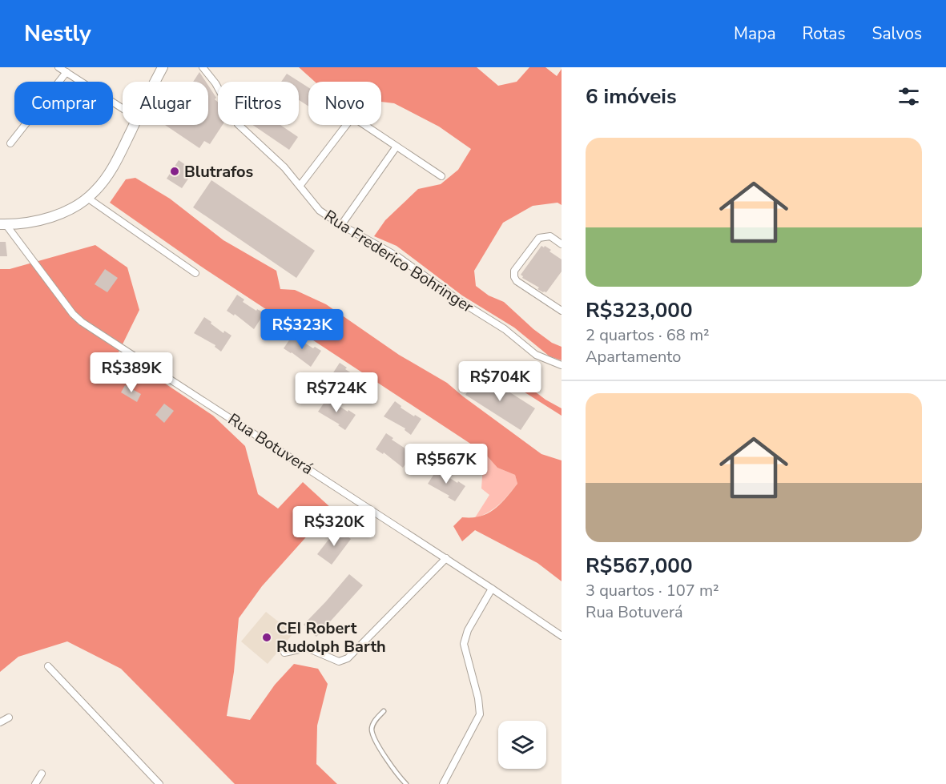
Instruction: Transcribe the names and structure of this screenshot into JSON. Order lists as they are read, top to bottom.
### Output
{
  "streets": {
    "street": ["Rua Frederico Bohringer", "Rua Botuverá"]
  },
  "places": ["Blutrafos", "CEI Robert Rudolph Barth"],
  "page": {
    "header": "Nestly",
    "nav": ["Mapa", "Rotas", "Salvos"],
    "heading": "6 imóveis",
    "chip": [
      "Comprar",
      "Alugar",
      "Filtros",
      "Novo"
    ],
    "list": [
      {
        "name": "R$323,000",
        "note": "2 quartos · 68 m² · Apartamento"
      },
      {
        "name": "R$567,000",
        "note": "3 quartos · 107 m² · Rua Botuverá"
      }
    ],
    "price": [
      "R$323K",
      "R$389K",
      "R$704K",
      "R$724K",
      "R$567K",
      "R$320K"
    ]
  }
}
